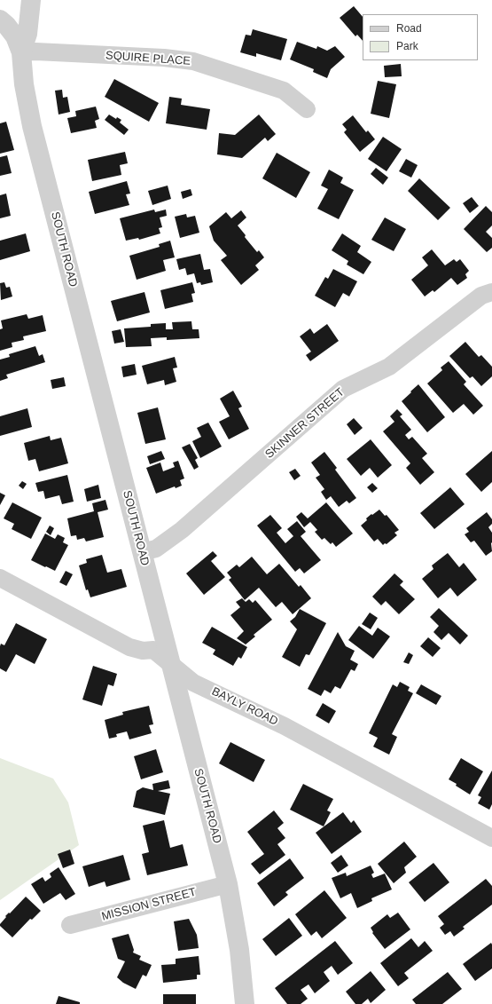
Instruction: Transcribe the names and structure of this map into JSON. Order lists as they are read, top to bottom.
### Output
{
  "streets": {
    "street": [
      "SQUIRE PLACE",
      "SOUTH ROAD",
      "SKINNER STREET",
      "BAYLY ROAD",
      "MISSION STREET"
    ]
  },
  "crossings": [
    ["SQUIRE PLACE", "SOUTH ROAD"],
    ["SOUTH ROAD", "SKINNER STREET"],
    ["SOUTH ROAD", "BAYLY ROAD"],
    ["SOUTH ROAD", "MISSION STREET"]
  ],
  "legend": ["Road", "Park"]
}
